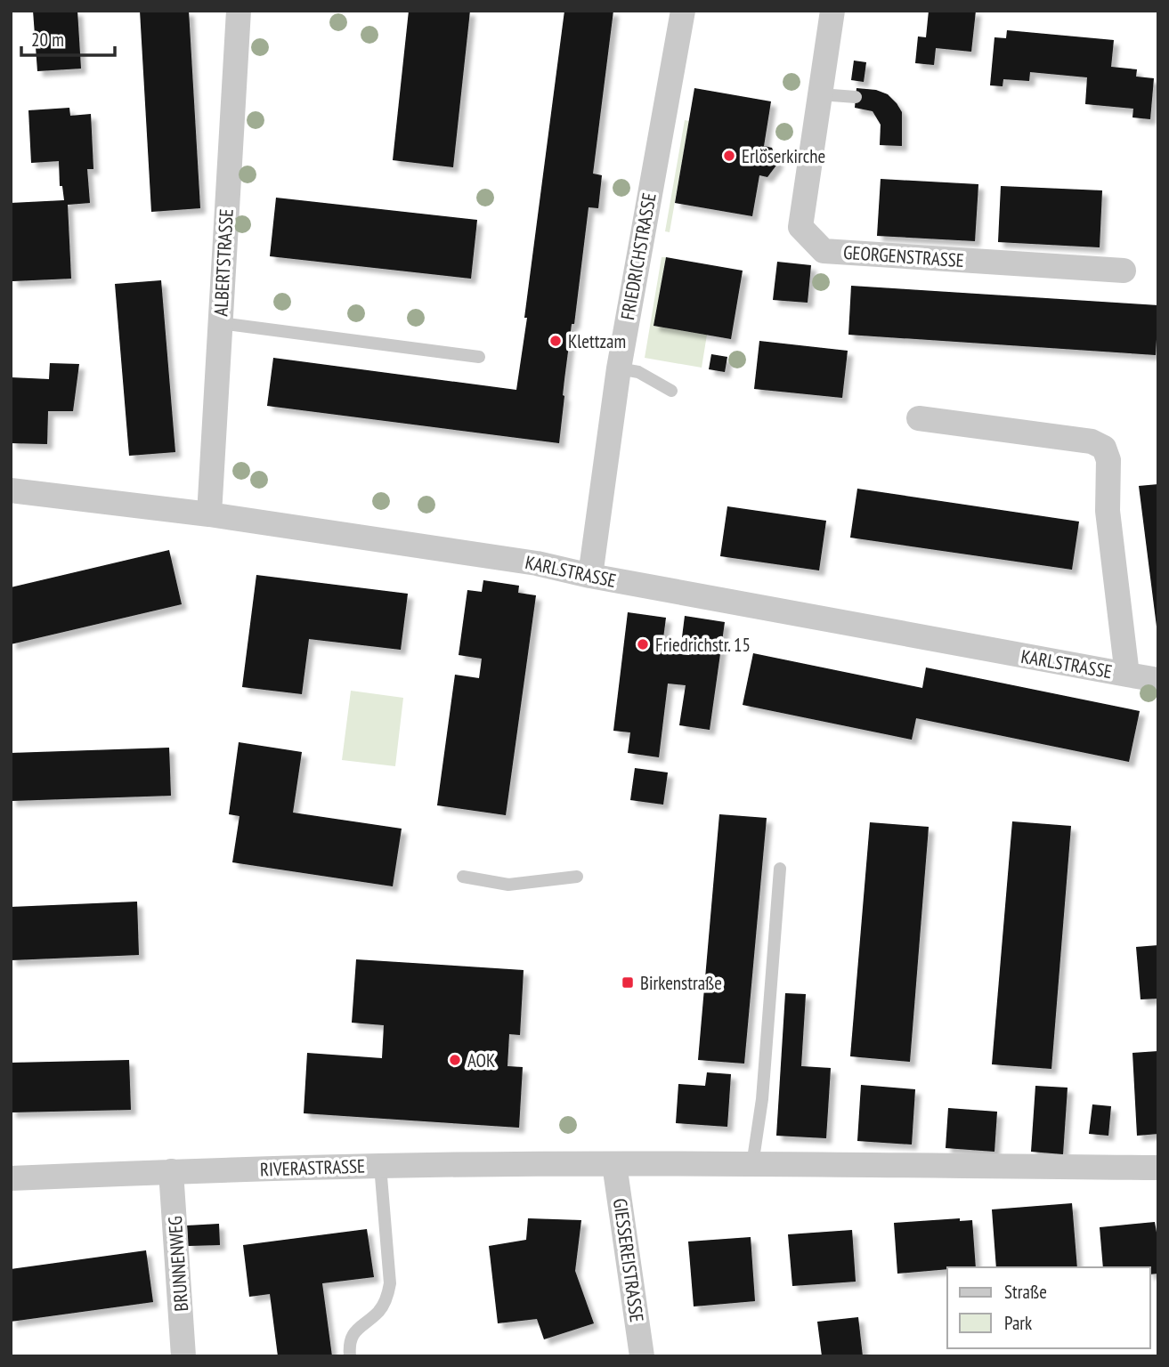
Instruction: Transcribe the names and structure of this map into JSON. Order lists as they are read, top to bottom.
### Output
{
  "streets": {
    "street": [
      "FRIEDRICHSTRASSE",
      "GEORGENSTRASSE",
      "ALBERTSTRASSE",
      "KARLSTRASSE",
      "RIVERASTRASSE",
      "GIESSEREISTRASSE",
      "BRUNNENWEG"
    ]
  },
  "crossings": [
    ["FRIEDRICHSTRASSE", "KARLSTRASSE"],
    ["ALBERTSTRASSE", "KARLSTRASSE"],
    ["RIVERASTRASSE", "GIESSEREISTRASSE"],
    ["RIVERASTRASSE", "BRUNNENWEG"]
  ],
  "places": {
    "other": [
      "Erlöserkirche",
      "Klettzam",
      "Friedrichstr. 15",
      "AOK"
    ],
    "transit": ["Birkenstraße"]
  },
  "legend": ["Straße", "Park"],
  "scale_bar": "20 m"
}
